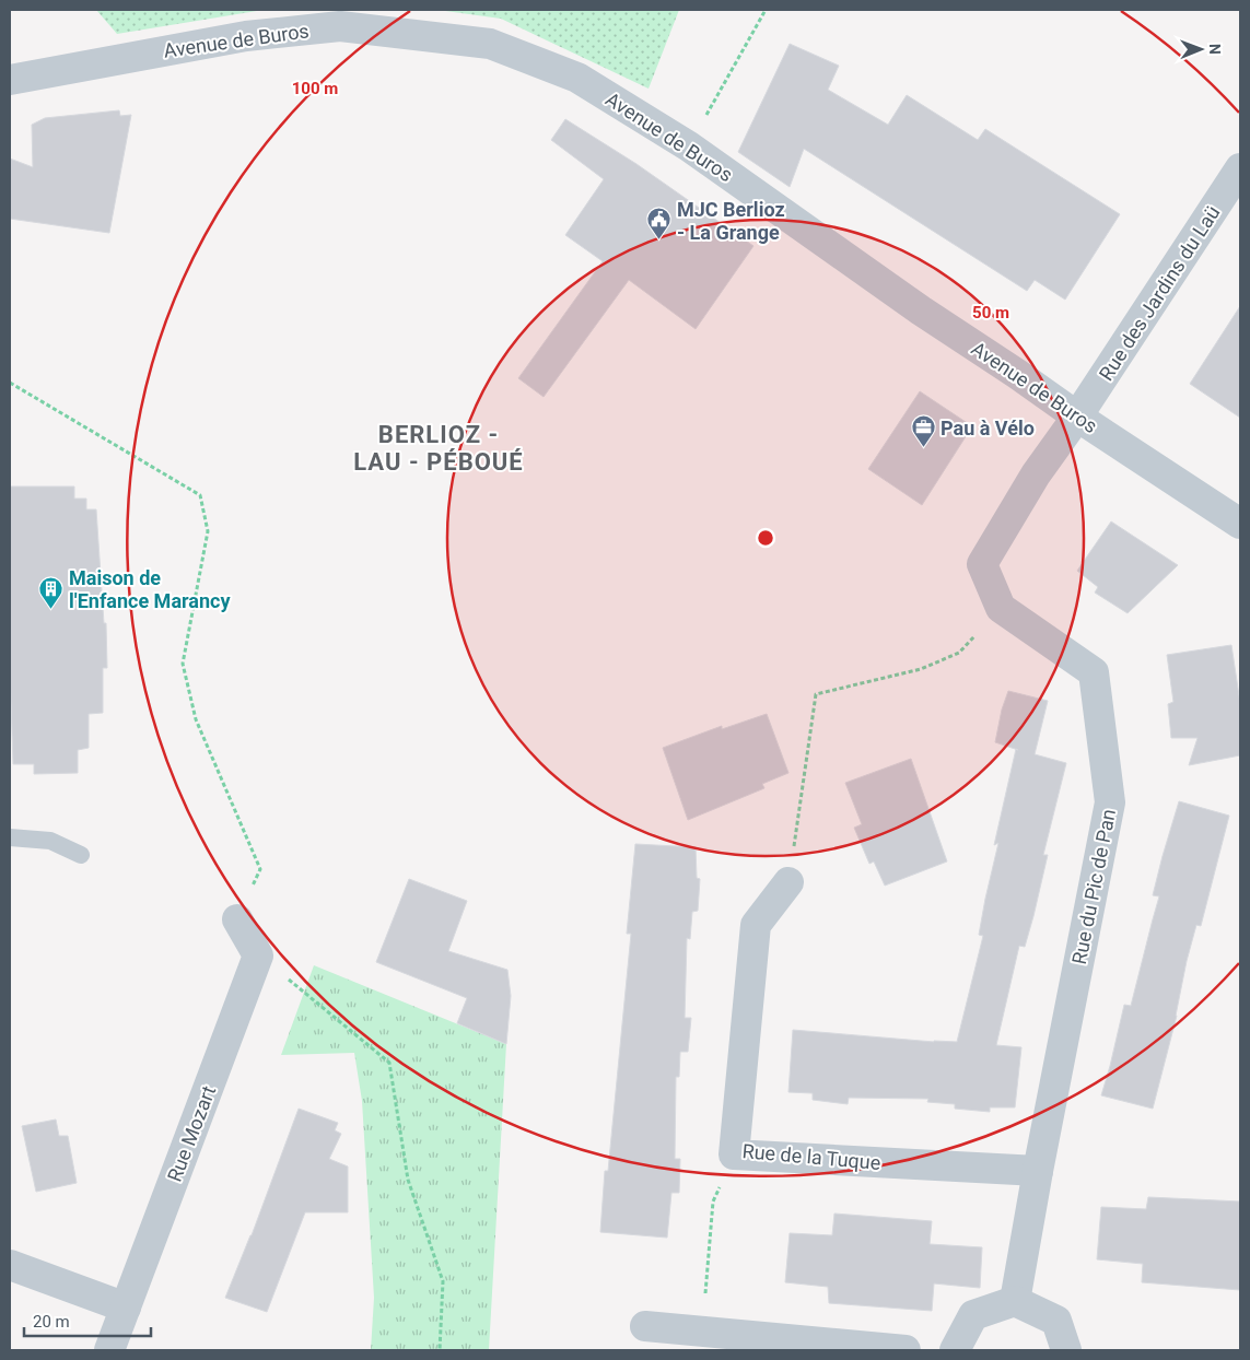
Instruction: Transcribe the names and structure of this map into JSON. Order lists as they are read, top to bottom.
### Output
{
  "streets": {
    "street": [
      "Avenue de Buros",
      "Rue des Jardins du Laü",
      "Rue du Pic de Pan",
      "Rue Mozart",
      "Rue de la Tuque"
    ]
  },
  "crossings": [
    ["Avenue de Buros", "Rue des Jardins du Laü"],
    ["Rue du Pic de Pan", "Rue de la Tuque"]
  ],
  "districts": ["BERLIOZ - LAU - PÉBOUÉ"],
  "places": {
    "public building": ["MJC Berlioz - La Grange"],
    "office": ["Pau à Vélo"],
    "building": ["Maison de l'Enfance Marancy"]
  },
  "scale_bar": "20 m",
  "north": "right",
  "rings": ["100 m", "50 m"]
}
